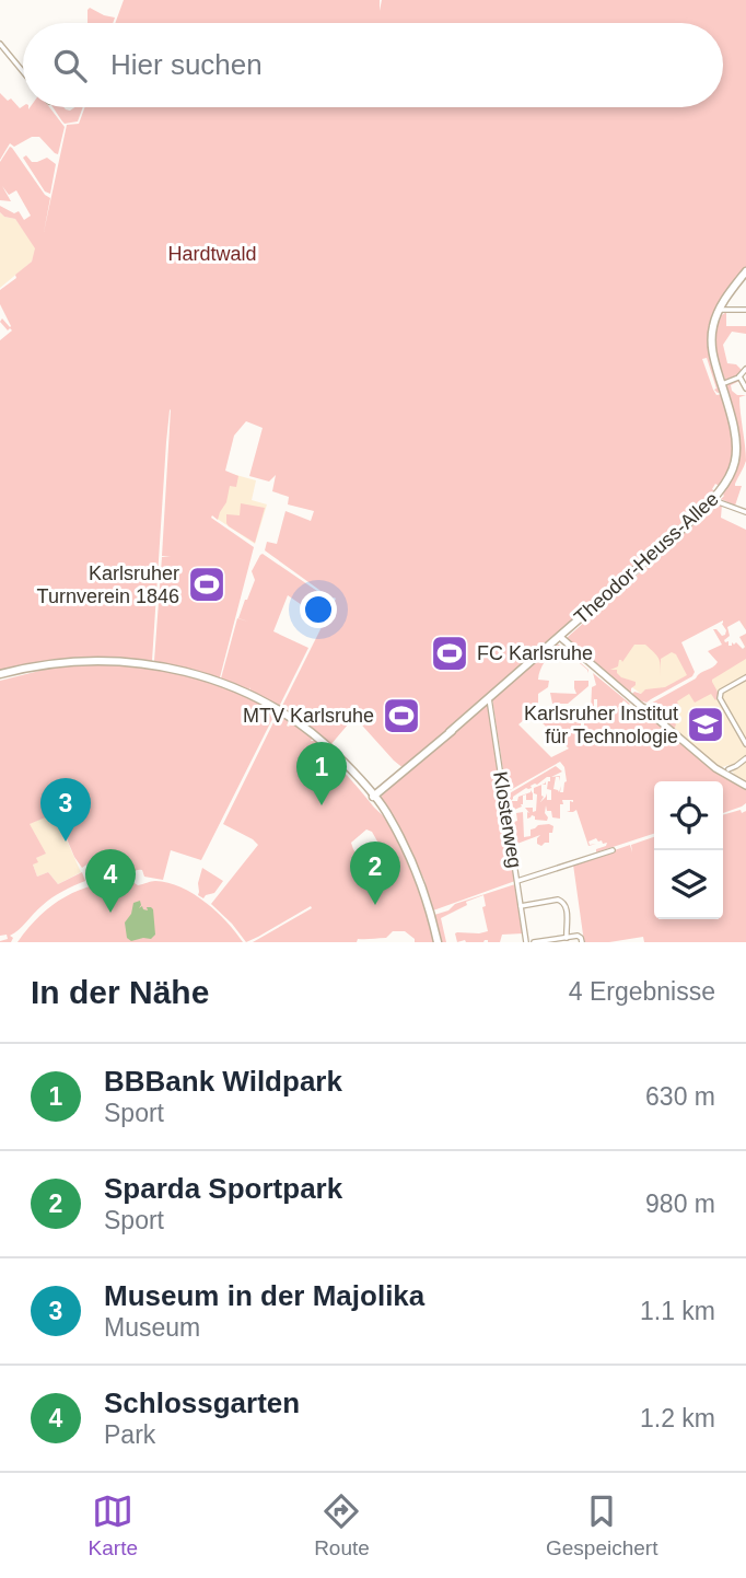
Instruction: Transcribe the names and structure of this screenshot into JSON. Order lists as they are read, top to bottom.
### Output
{
  "streets": {
    "main road": ["Theodor-Heuss-Allee"],
    "street": ["Klosterweg"]
  },
  "crossings": [
    ["Theodor-Heuss-Allee", "Klosterweg"]
  ],
  "parks": ["Hardtwald"],
  "places": {
    "sports": ["Karlsruher Turnverein 1846", "FC Karlsruhe", "MTV Karlsruhe"],
    "school or university": ["Karlsruher Institut für Technologie"]
  },
  "page": {
    "search": "Hier suchen",
    "pins": [
      "1",
      "3",
      "2",
      "4"
    ],
    "heading": ["In der Nähe", "4 Ergebnisse"],
    "list": [
      {
        "mark": "1",
        "name": "BBBank Wildpark",
        "note": "Sport",
        "value": "630 m"
      },
      {
        "mark": "2",
        "name": "Sparda Sportpark",
        "note": "Sport",
        "value": "980 m"
      },
      {
        "mark": "3",
        "name": "Museum in der Majolika",
        "note": "Museum",
        "value": "1.1 km"
      },
      {
        "mark": "4",
        "name": "Schlossgarten",
        "note": "Park",
        "value": "1.2 km"
      }
    ],
    "nav": ["Karte", "Route", "Gespeichert"]
  }
}
